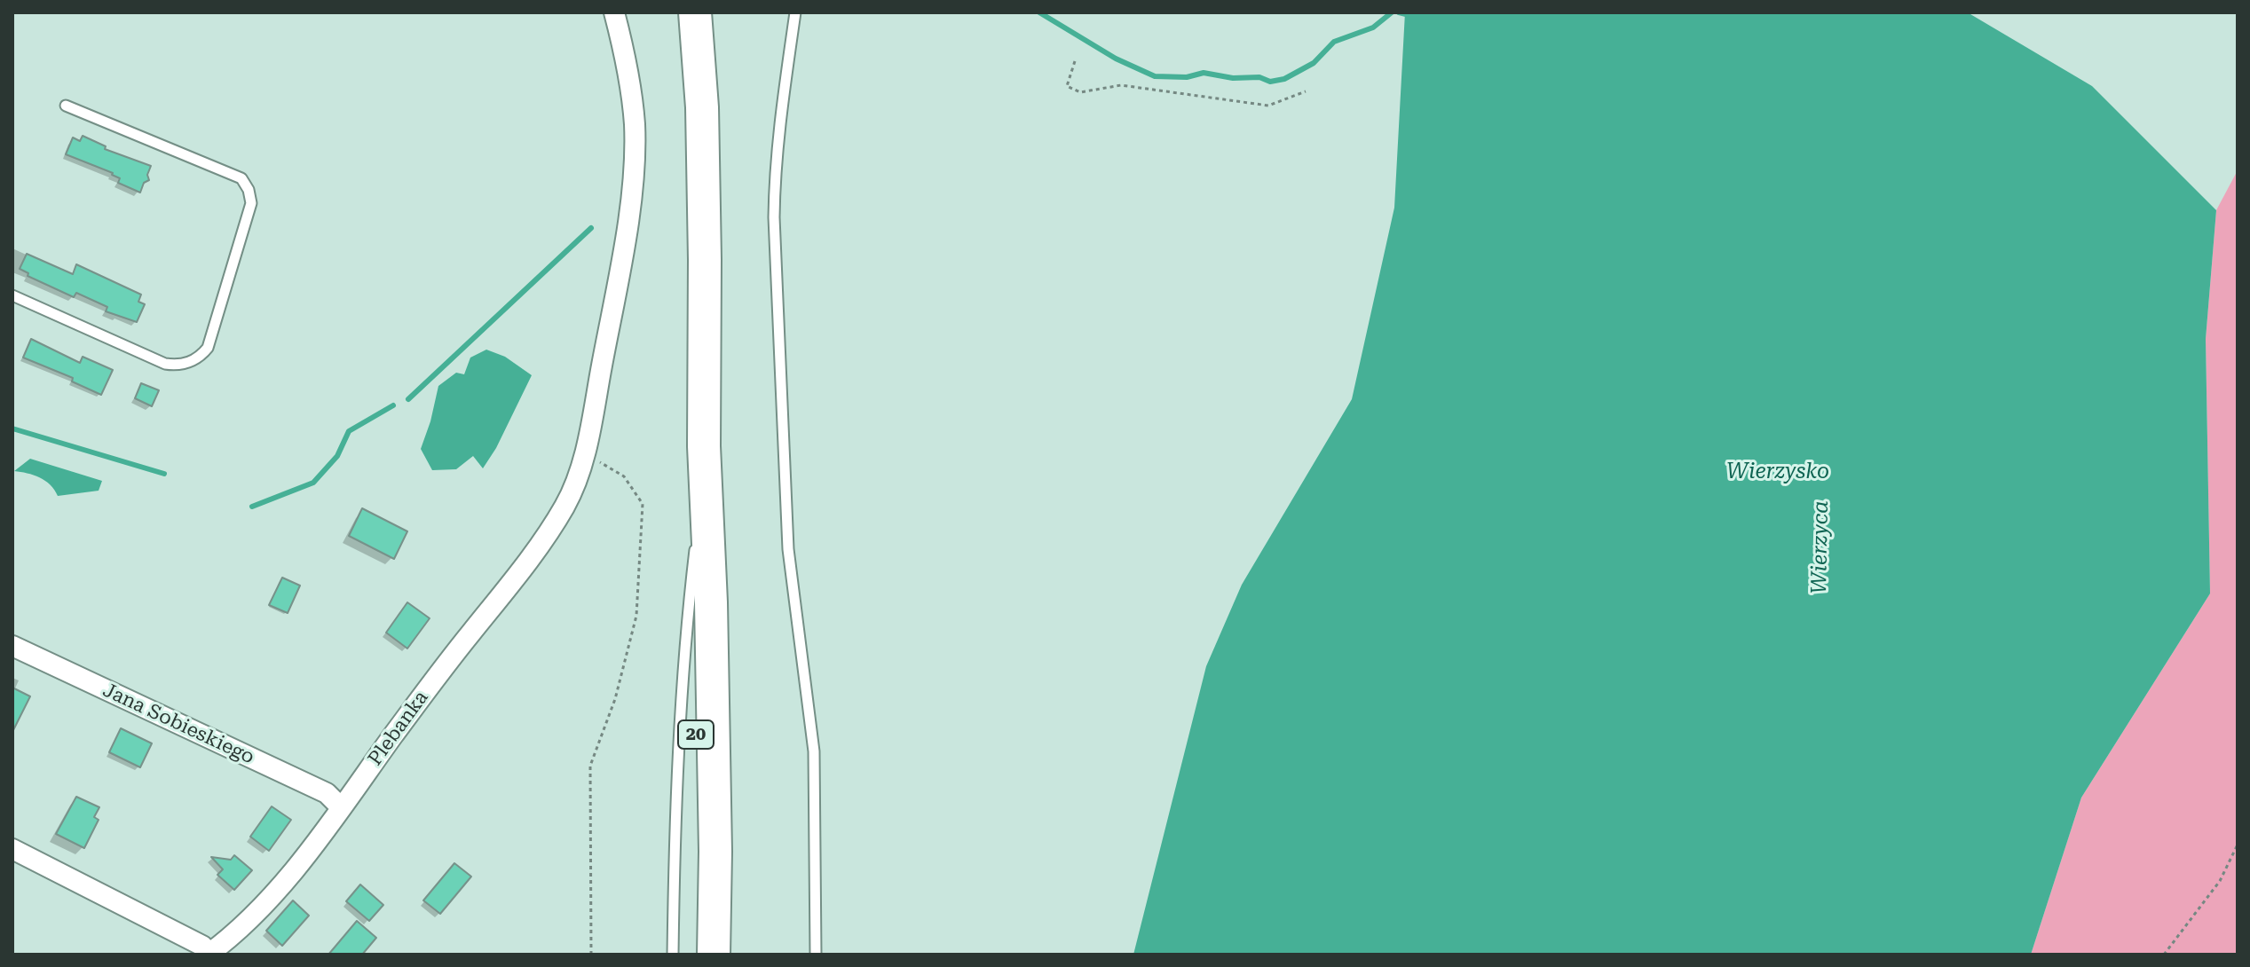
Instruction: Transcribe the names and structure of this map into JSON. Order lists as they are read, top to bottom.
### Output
{
  "streets": {
    "main road": ["20"],
    "street": ["Jana Sobieskiego", "Plebanka"]
  },
  "crossings": [
    ["Jana Sobieskiego", "Plebanka"]
  ],
  "water": ["Wierzysko", "Wierzyca"]
}
